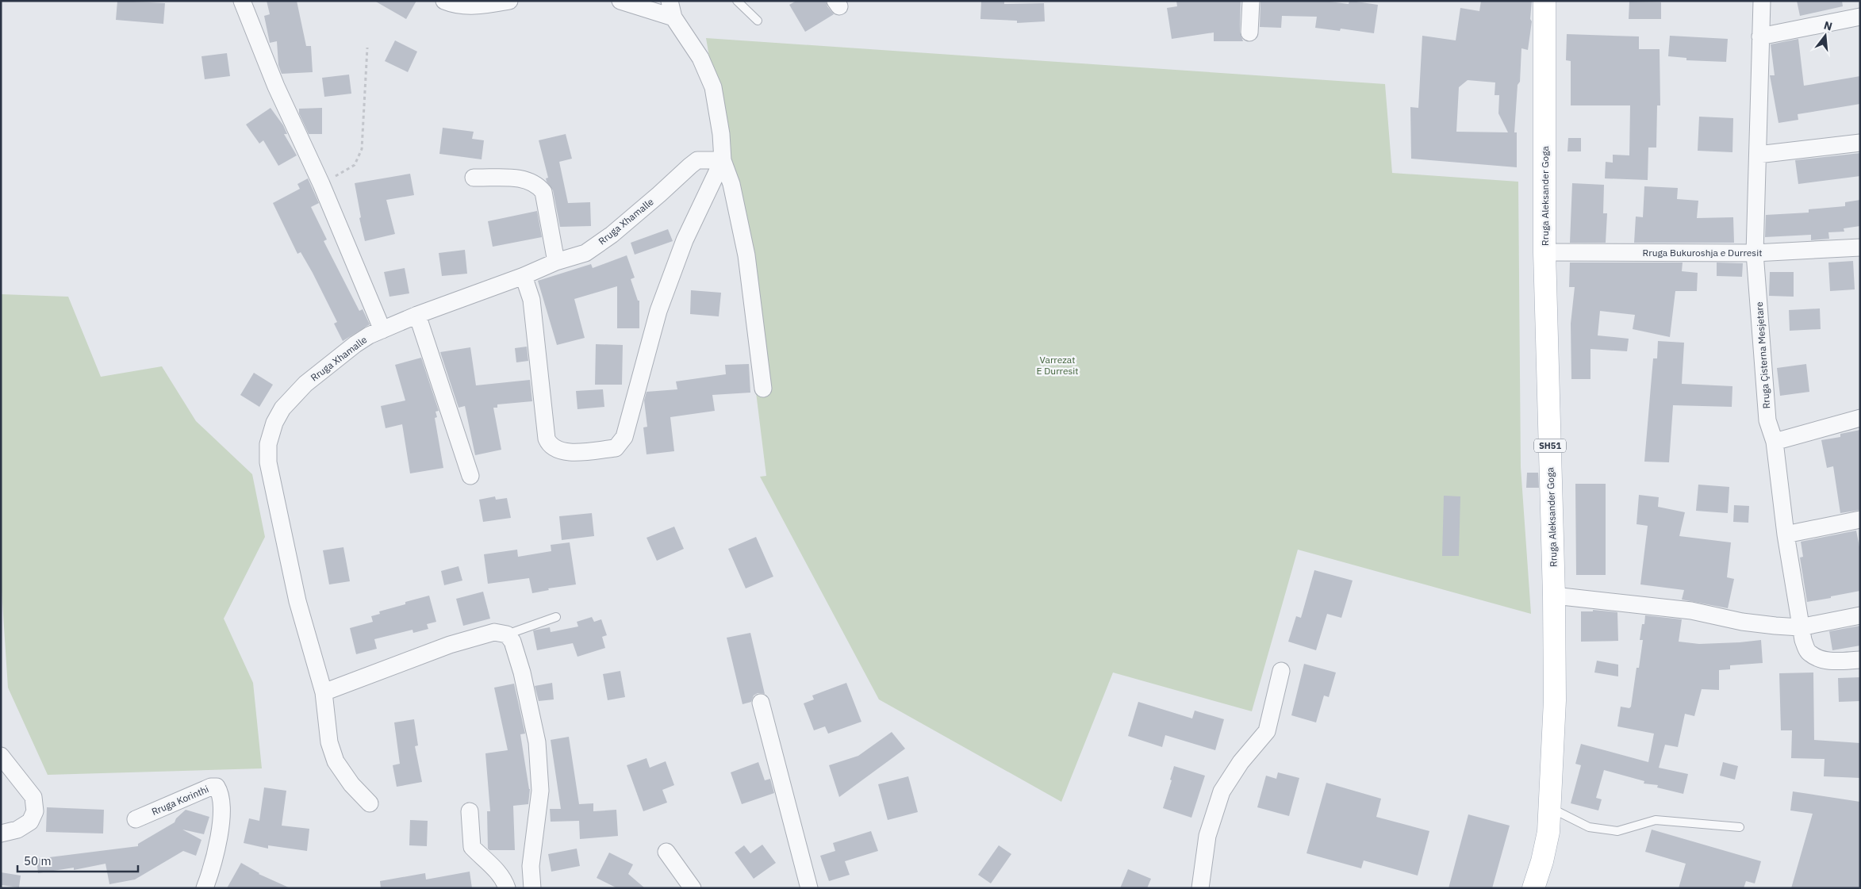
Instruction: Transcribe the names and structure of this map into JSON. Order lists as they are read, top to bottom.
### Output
{
  "streets": {
    "main road": ["Rruga Aleksander Goga", "SH51"],
    "street": [
      "Rruga Xhamalle",
      "Rruga Bukuroshja e Durresit",
      "Rruga Çisterna Mesjetare",
      "Rruga Korinthi"
    ]
  },
  "crossings": [
    ["Rruga Aleksander Goga", "Rruga Bukuroshja e Durresit"],
    ["Rruga Bukuroshja e Durresit", "Rruga Çisterna Mesjetare"]
  ],
  "parks": ["Varrezat E Durresit"],
  "scale_bar": "50 m",
  "north": "top"
}
